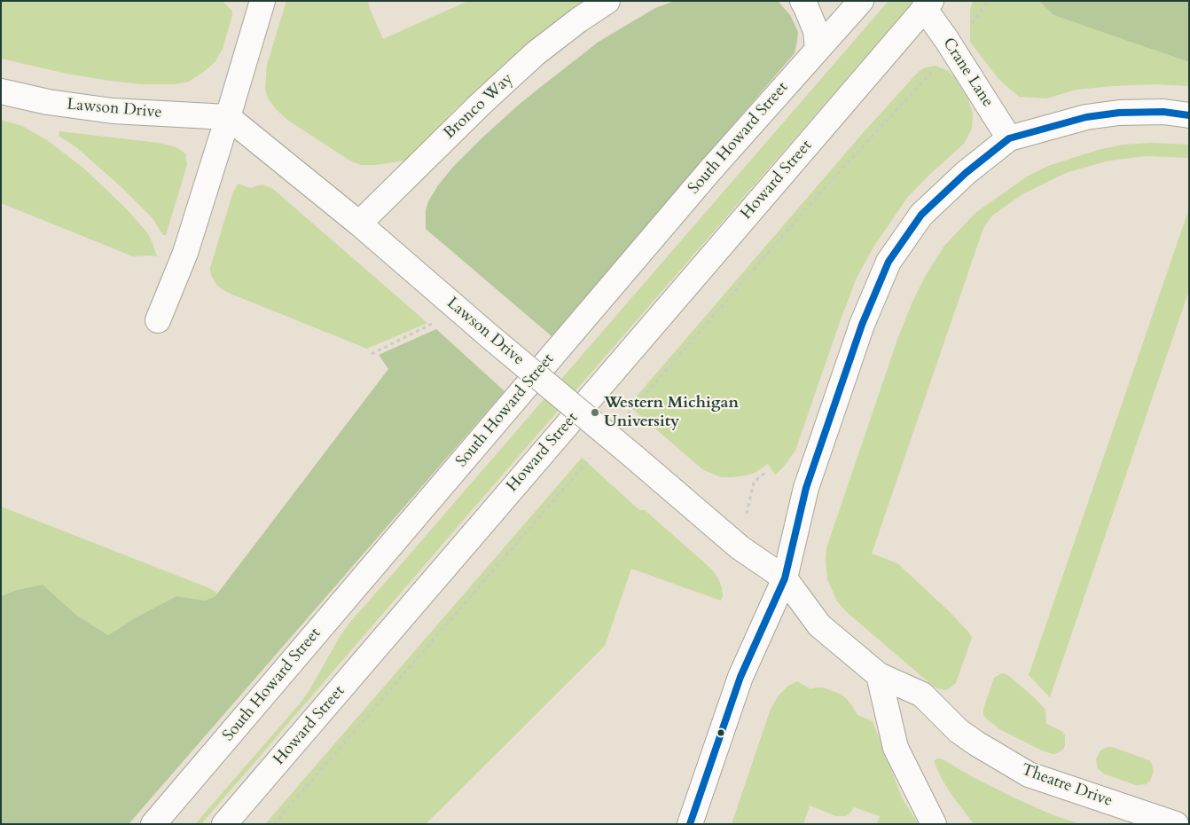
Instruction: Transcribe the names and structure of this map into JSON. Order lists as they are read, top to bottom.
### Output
{
  "streets": {
    "street": [
      "Crane Lane",
      "Bronco Way",
      "Lawson Drive",
      "South Howard Street",
      "Howard Street",
      "Theatre Drive"
    ]
  },
  "crossings": [
    ["Crane Lane", "Howard Street"],
    ["Bronco Way", "Lawson Drive"],
    ["Lawson Drive", "Theatre Drive"]
  ],
  "places": ["Western Michigan University"]
}
